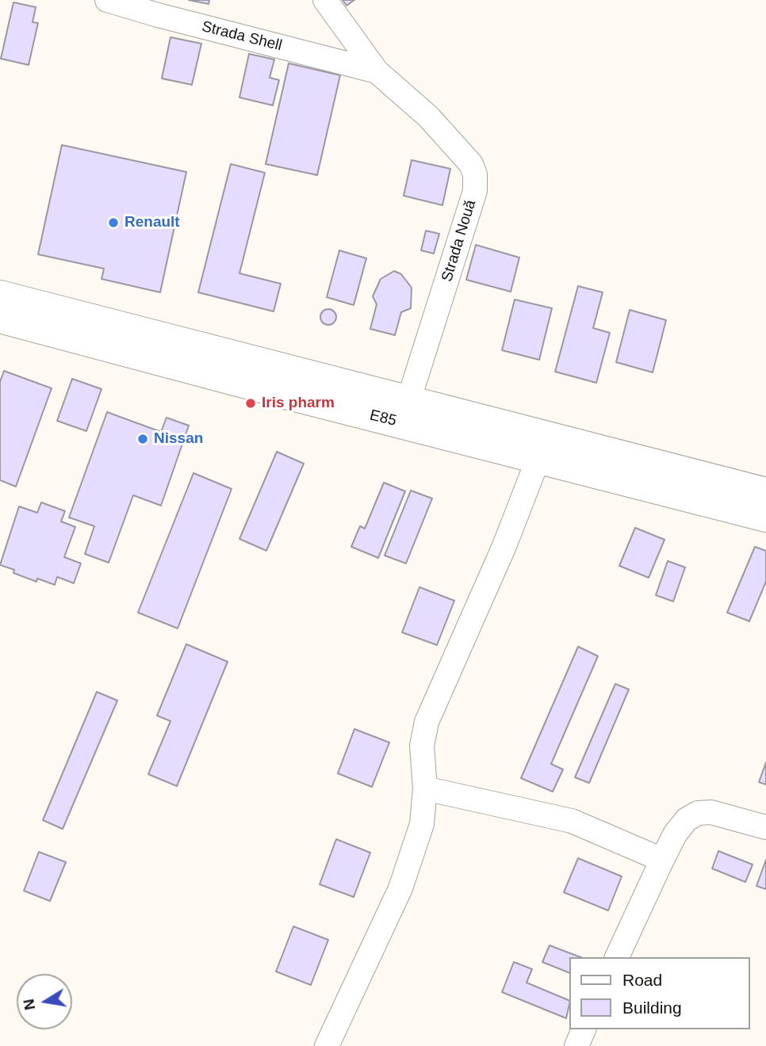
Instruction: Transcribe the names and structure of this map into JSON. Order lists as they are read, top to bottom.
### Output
{
  "streets": {
    "main road": ["E85"],
    "street": ["Strada Shell", "Strada Nouă"]
  },
  "crossings": [
    ["Strada Shell", "Strada Nouă"],
    ["Strada Nouă", "E85"]
  ],
  "places": ["Renault", "Iris pharm", "Nissan"],
  "legend": ["Road", "Building"],
  "north": "left"
}
